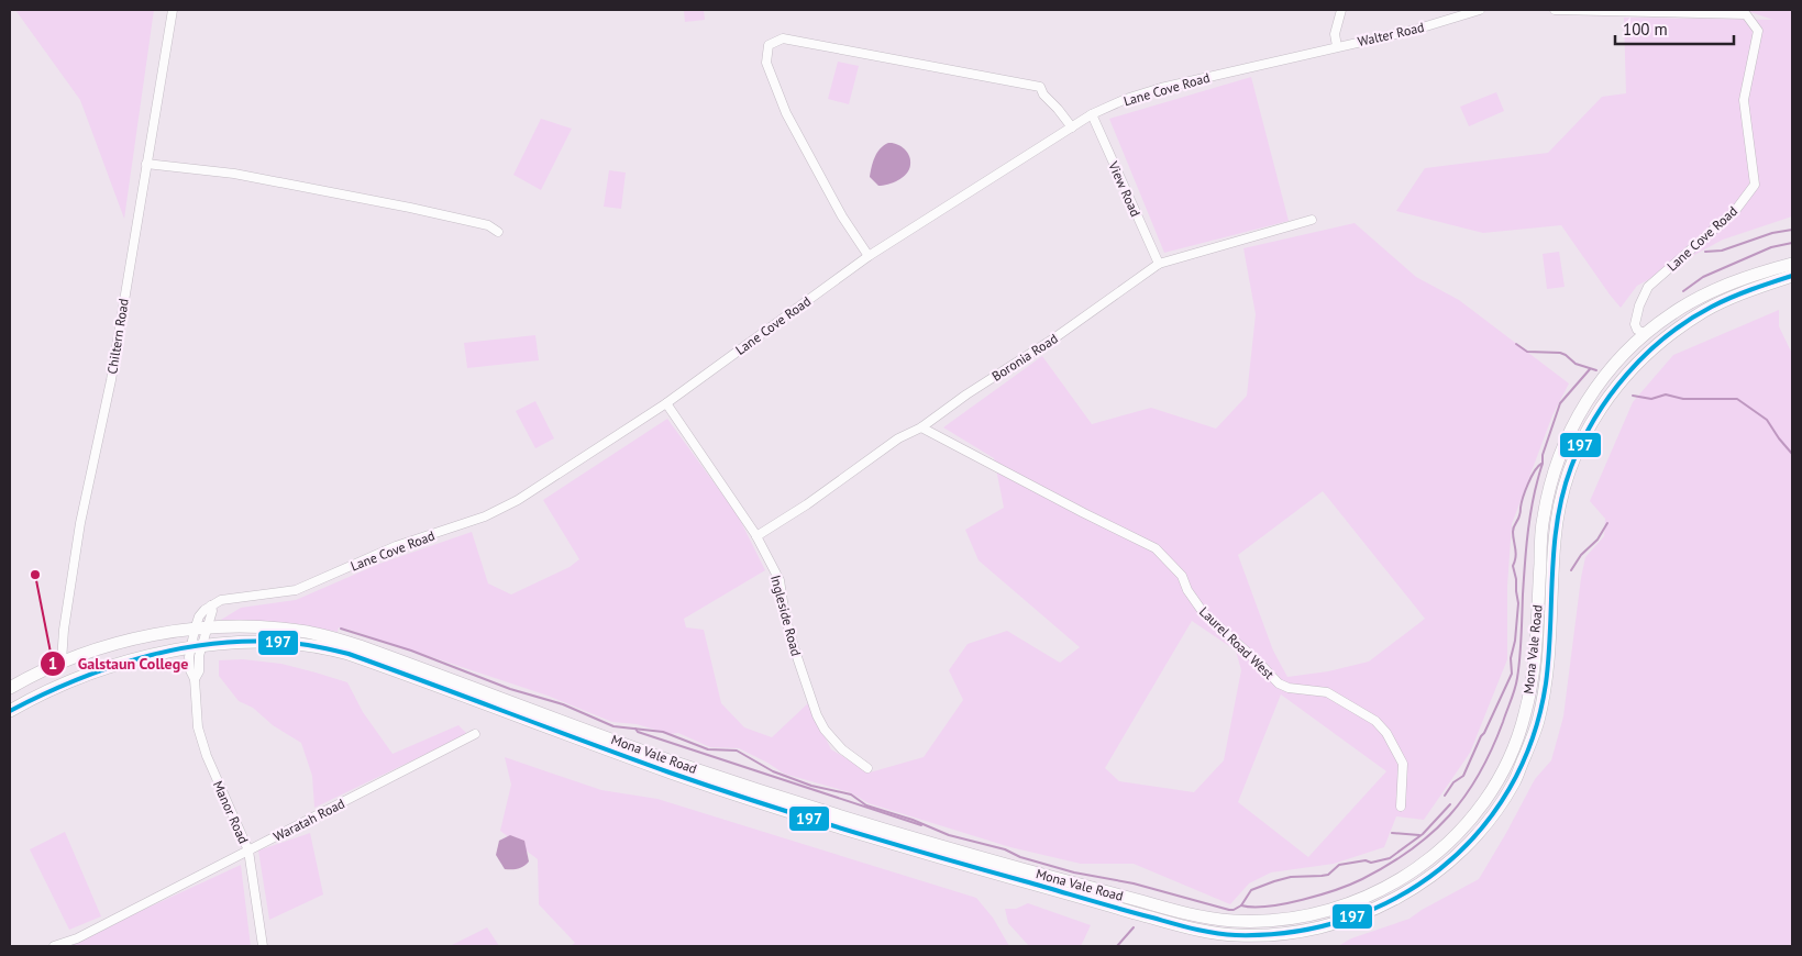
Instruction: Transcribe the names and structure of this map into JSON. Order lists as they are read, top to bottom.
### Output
{
  "streets": {
    "highway": ["Mona Vale Road"],
    "street": [
      "Walter Road",
      "Lane Cove Road",
      "View Road",
      "Chiltern Road",
      "Boronia Road",
      "Ingleside Road",
      "Laurel Road West",
      "Manor Road",
      "Waratah Road"
    ]
  },
  "crossings": [
    ["Walter Road", "Lane Cove Road"],
    ["Lane Cove Road", "View Road"],
    ["Lane Cove Road", "Ingleside Road"],
    ["Lane Cove Road", "Mona Vale Road"],
    ["View Road", "Boronia Road"],
    ["Chiltern Road", "Mona Vale Road"],
    ["Boronia Road", "Ingleside Road"],
    ["Boronia Road", "Laurel Road West"],
    ["Mona Vale Road", "Manor Road"],
    ["Manor Road", "Waratah Road"]
  ],
  "places": ["Galstaun College"],
  "lines": ["transit line 197"],
  "scale_bar": "100 m"
}
